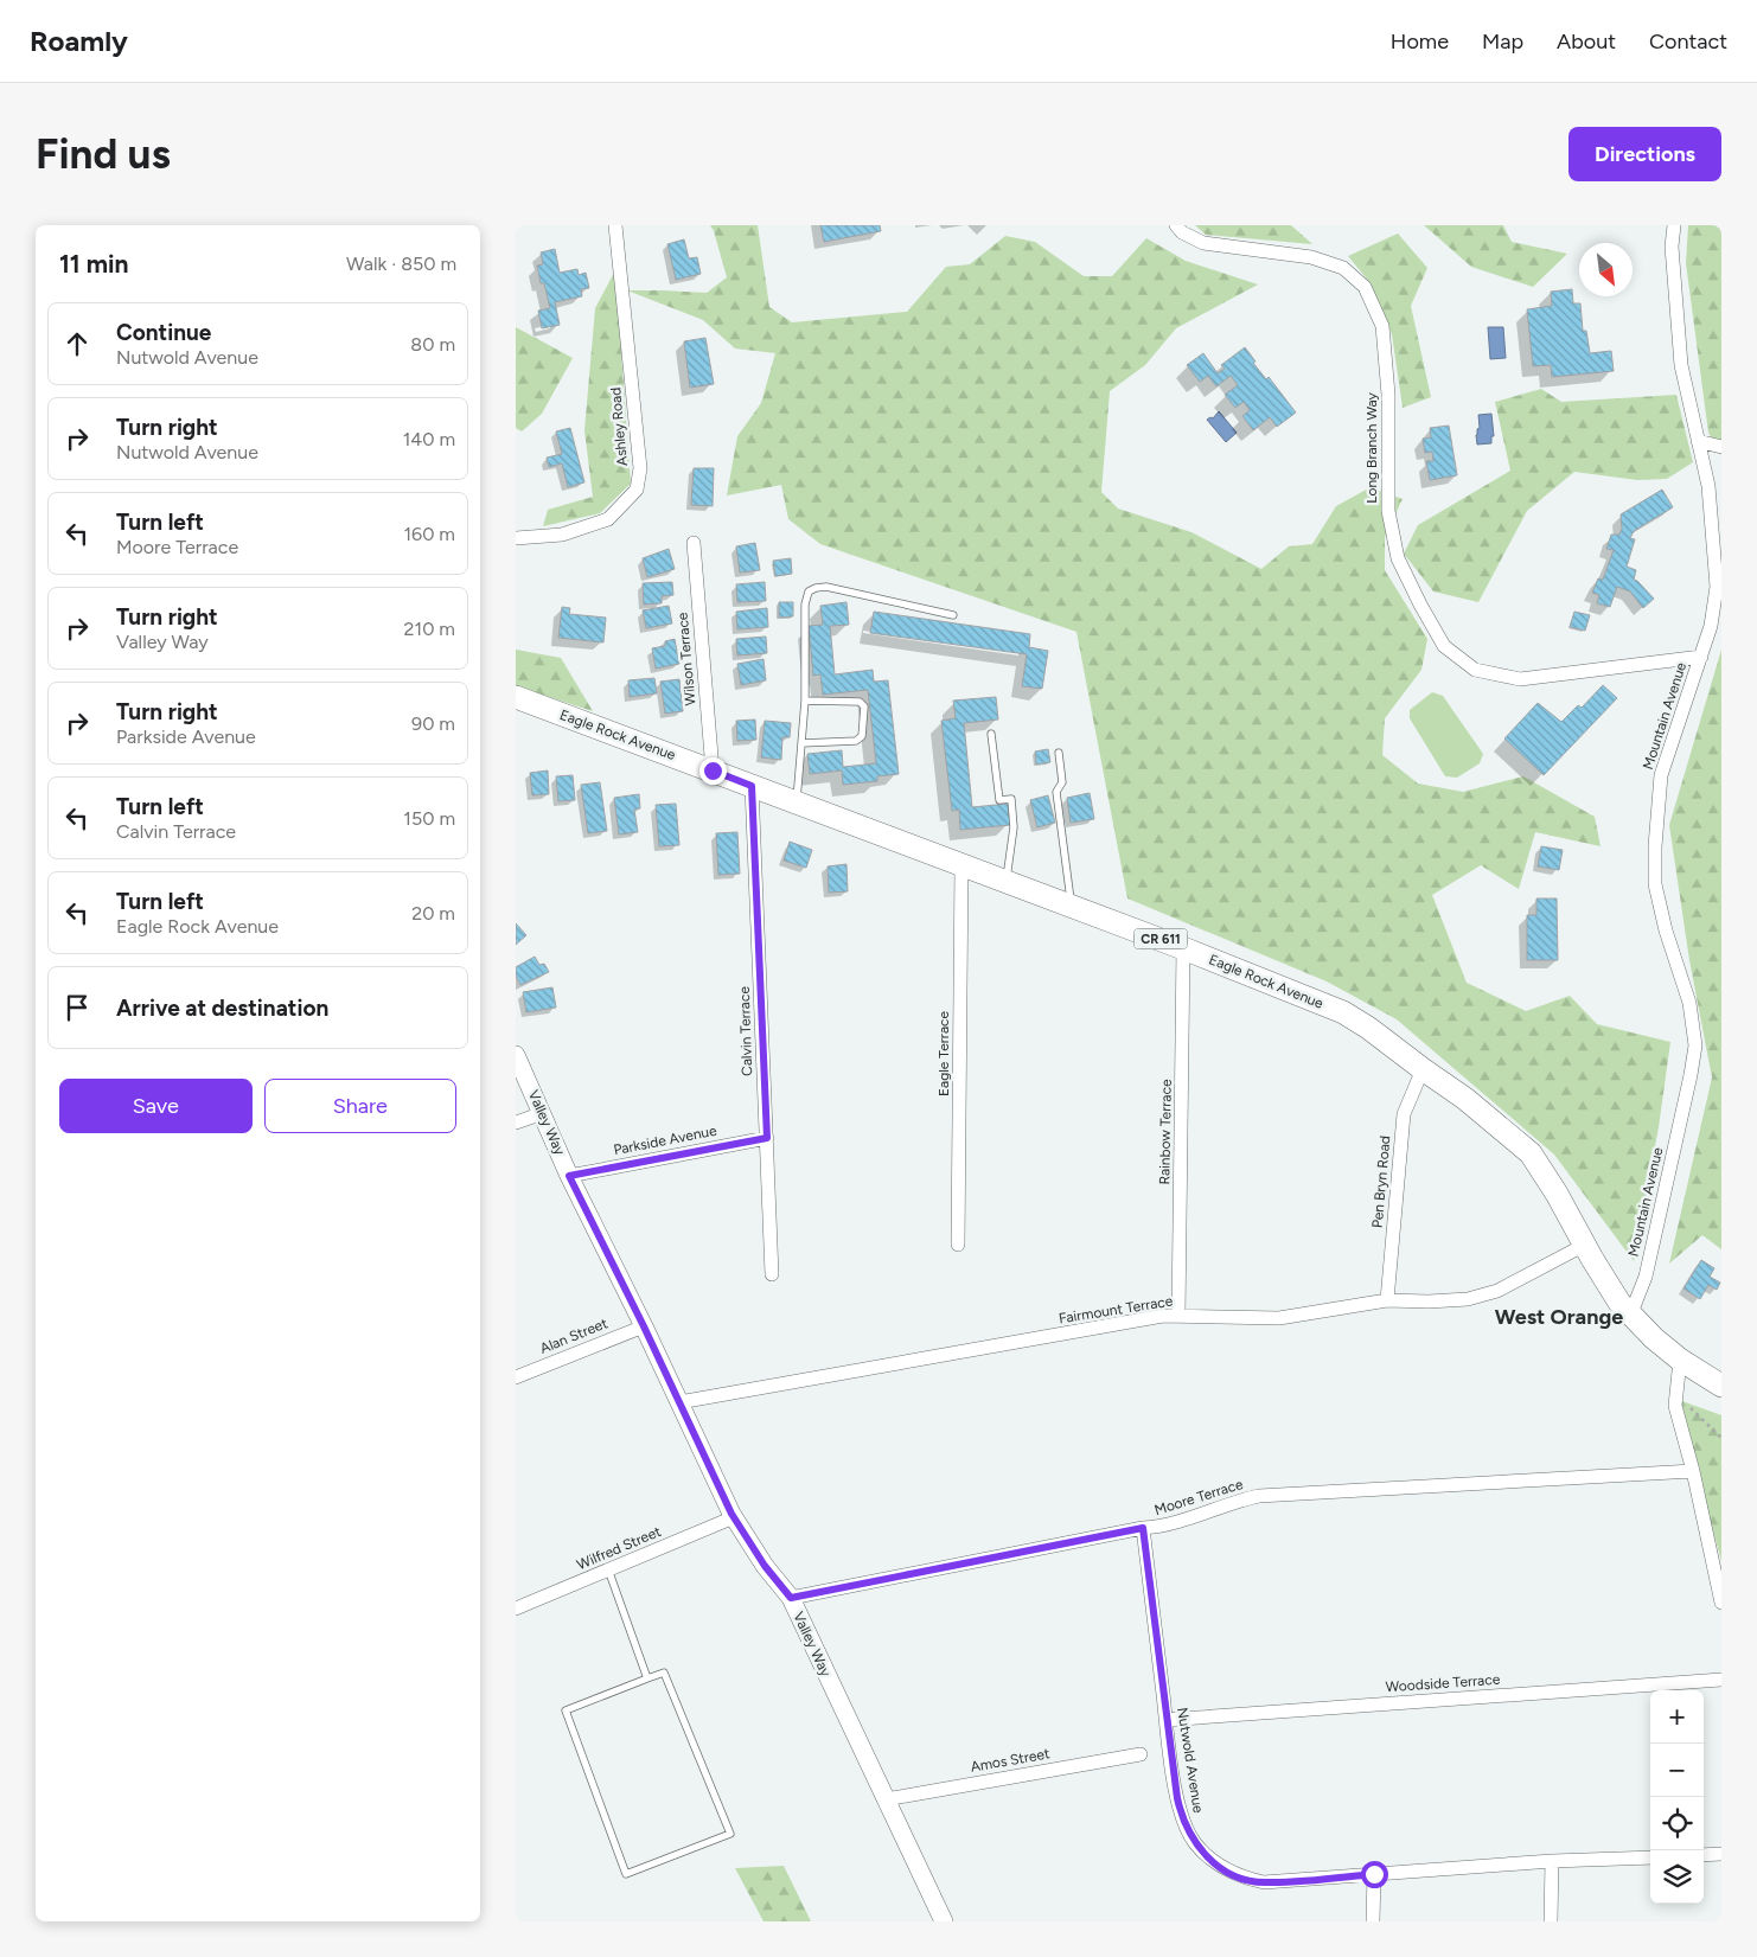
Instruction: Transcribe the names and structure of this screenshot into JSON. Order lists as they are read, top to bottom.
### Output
{
  "streets": {
    "main road": ["Eagle Rock Avenue", "CR 611"],
    "street": [
      "Ashley Road",
      "Long Branch Way",
      "Wilson Terrace",
      "Mountain Avenue",
      "Calvin Terrace",
      "Eagle Terrace",
      "Valley Way",
      "Rainbow Terrace",
      "Parkside Avenue",
      "Pen Bryn Road",
      "Fairmount Terrace",
      "Alan Street",
      "Moore Terrace",
      "Wilfred Street",
      "Woodside Terrace",
      "Amos Street",
      "Nutwold Avenue"
    ]
  },
  "crossings": [
    ["Long Branch Way", "Mountain Avenue"],
    ["Wilson Terrace", "Eagle Rock Avenue"],
    ["Mountain Avenue", "Eagle Rock Avenue"],
    ["Eagle Rock Avenue", "Calvin Terrace"],
    ["Eagle Rock Avenue", "Eagle Terrace"],
    ["Eagle Rock Avenue", "Rainbow Terrace"],
    ["Eagle Rock Avenue", "Pen Bryn Road"],
    ["Eagle Rock Avenue", "Fairmount Terrace"],
    ["Calvin Terrace", "Parkside Avenue"],
    ["Valley Way", "Parkside Avenue"],
    ["Valley Way", "Fairmount Terrace"],
    ["Valley Way", "Alan Street"],
    ["Valley Way", "Moore Terrace"],
    ["Valley Way", "Wilfred Street"],
    ["Valley Way", "Amos Street"],
    ["Rainbow Terrace", "Fairmount Terrace"],
    ["Pen Bryn Road", "Fairmount Terrace"],
    ["Moore Terrace", "Nutwold Avenue"],
    ["Woodside Terrace", "Nutwold Avenue"]
  ],
  "districts": ["West Orange"],
  "north": "bottom right",
  "page": {
    "header": "Roamly",
    "nav": [
      "Home",
      "Map",
      "About",
      "Contact"
    ],
    "buttons": [
      "Directions",
      ["Save", "Share"]
    ],
    "title": "Find us",
    "heading": ["11 min", "Walk · 850 m"],
    "list": [
      ["Continue", "Nutwold Avenue", "80 m"],
      ["Turn right", "Nutwold Avenue", "140 m"],
      ["Turn left", "Moore Terrace", "160 m"],
      ["Turn right", "Valley Way", "210 m"],
      ["Turn right", "Parkside Avenue", "90 m"],
      ["Turn left", "Calvin Terrace", "150 m"],
      ["Turn left", "Eagle Rock Avenue", "20 m"],
      "Arrive at destination"
    ],
    "map_buttons": ["+", "−"]
  }
}
